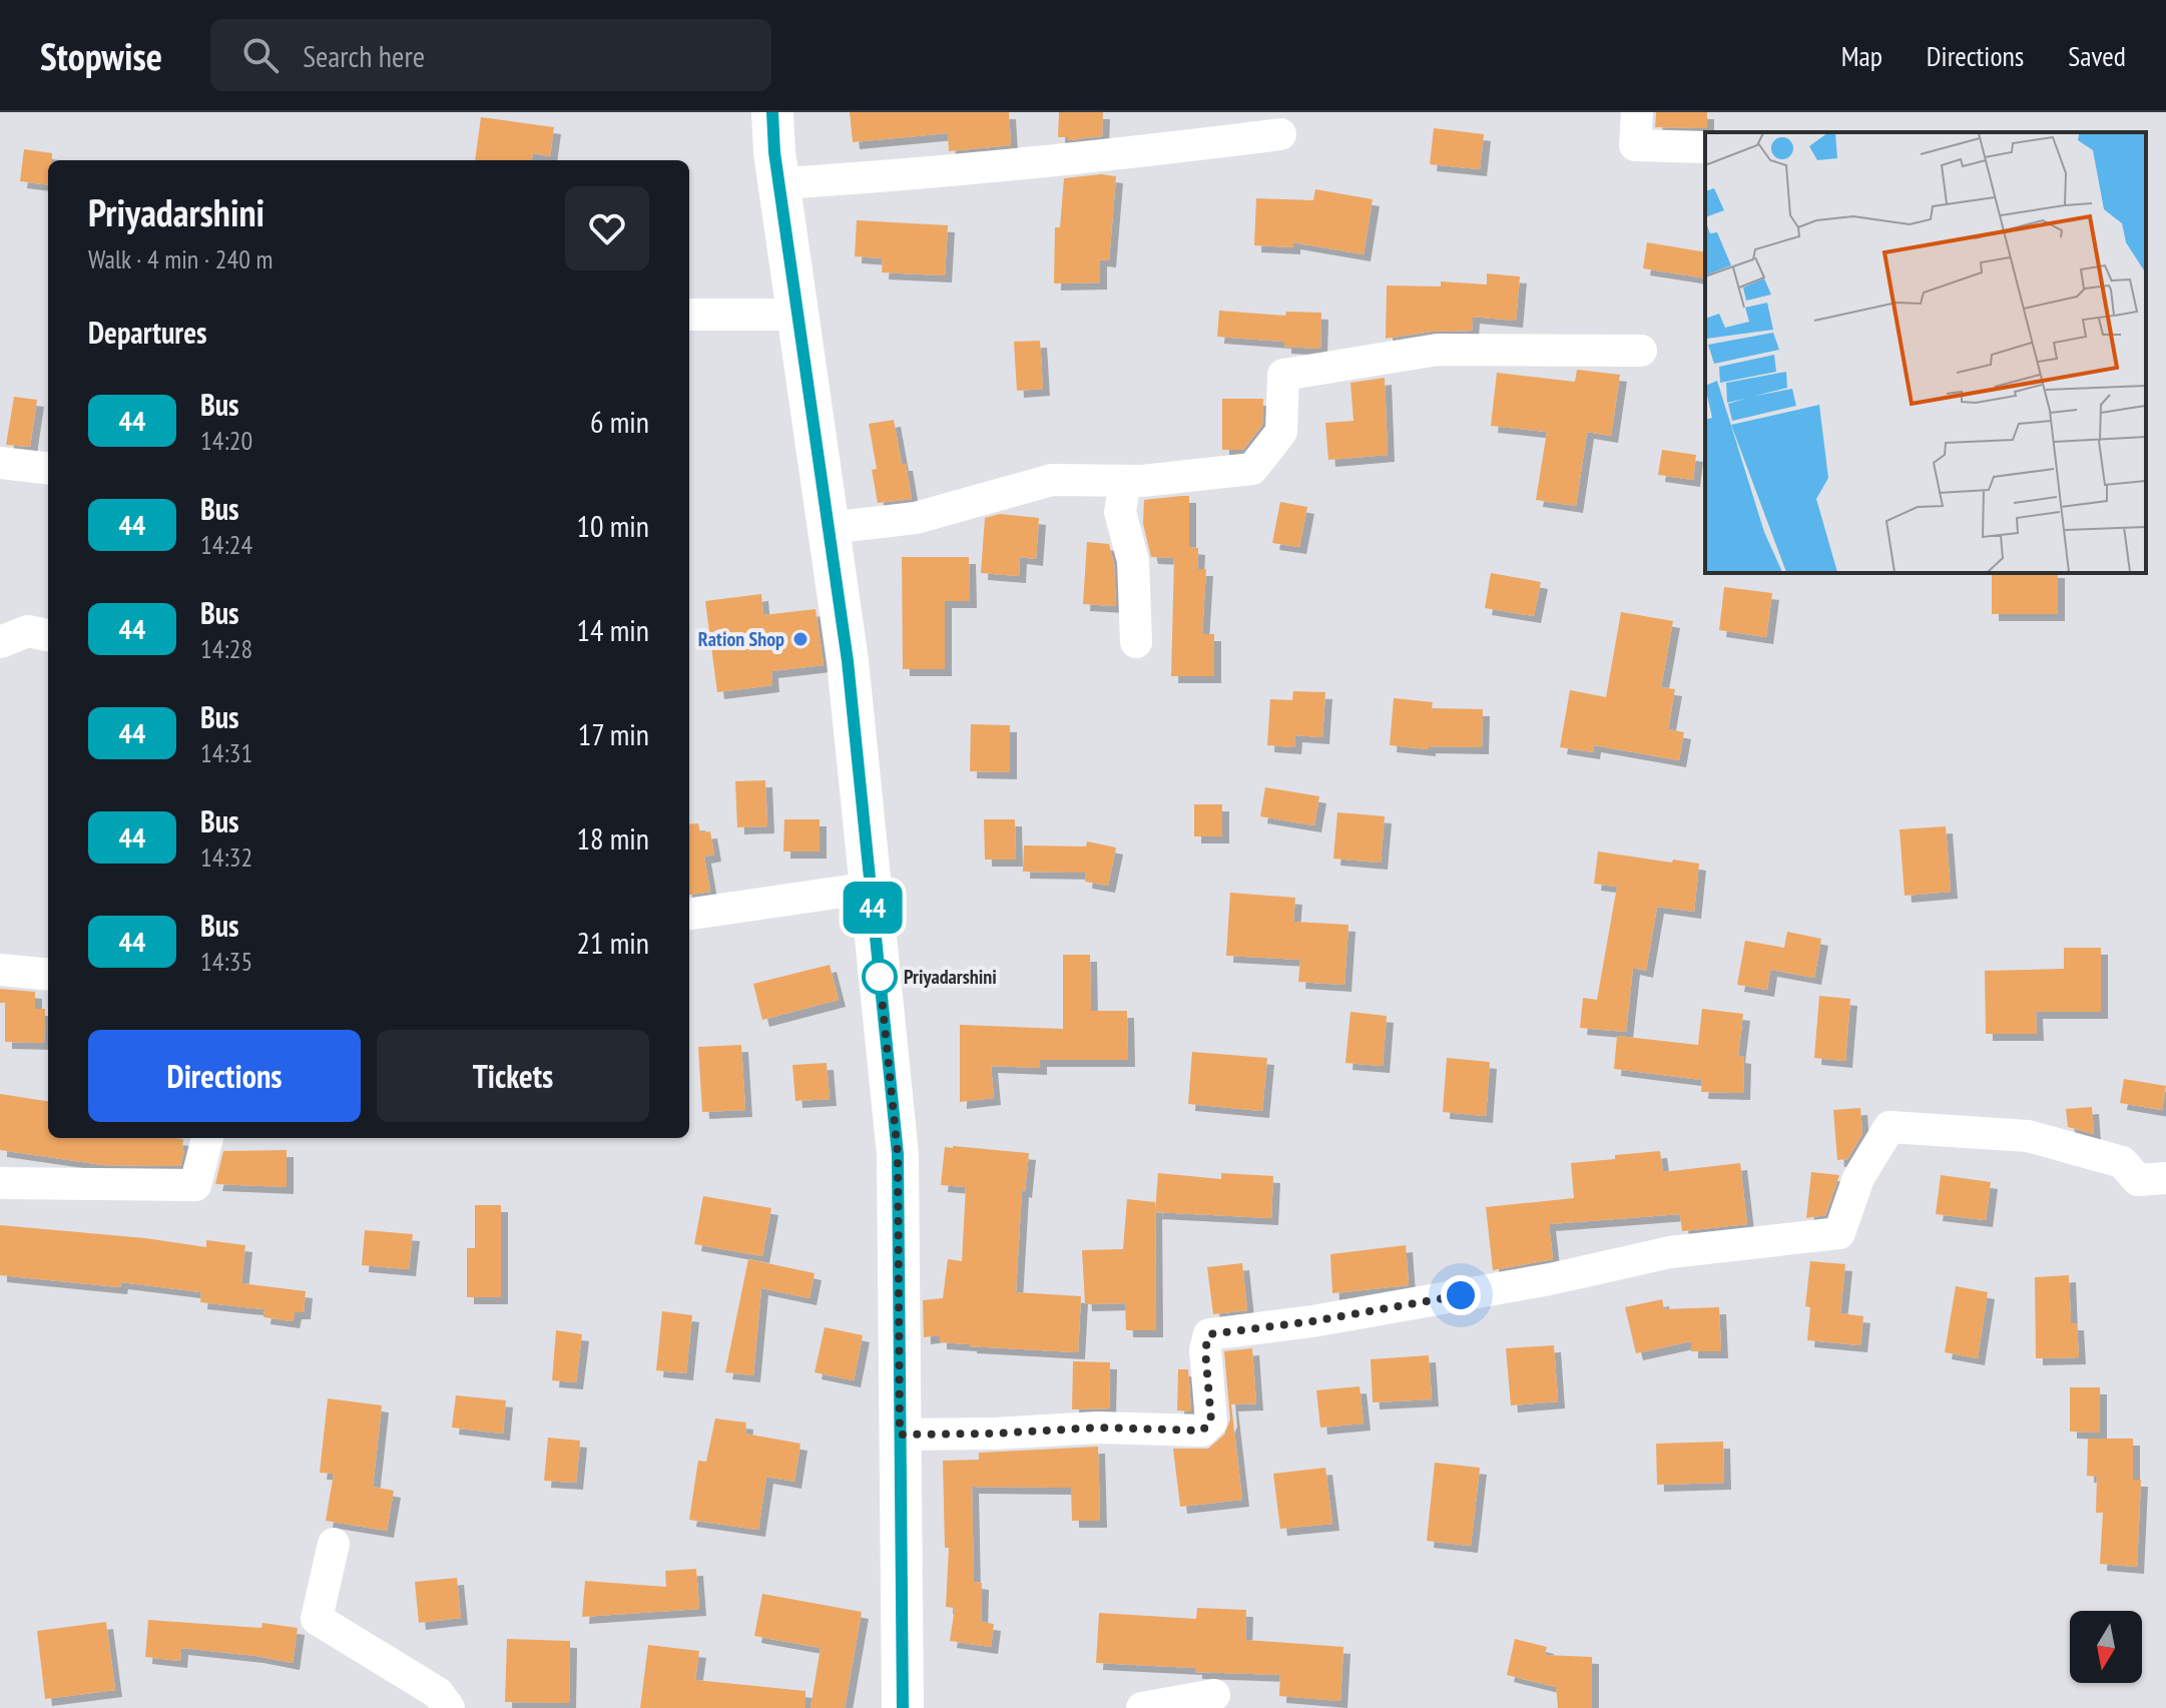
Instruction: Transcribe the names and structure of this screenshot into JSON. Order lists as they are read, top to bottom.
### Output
{
  "places": ["Ration Shop", "Priyadarshini"],
  "lines": ["bus line 44"],
  "north": "bottom",
  "page": {
    "header": "Stopwise",
    "search": "Search here",
    "nav": ["Map", "Directions", "Saved"],
    "on_map": "44",
    "heading": [
      ["Priyadarshini", "Walk · 4 min · 240 m"],
      "Departures"
    ],
    "list": [
      {
        "mark": "44",
        "name": "Bus",
        "note": "14:20",
        "value": "6 min"
      },
      {
        "mark": "44",
        "name": "Bus",
        "note": "14:24",
        "value": "10 min"
      },
      {
        "mark": "44",
        "name": "Bus",
        "note": "14:28",
        "value": "14 min"
      },
      {
        "mark": "44",
        "name": "Bus",
        "note": "14:31",
        "value": "17 min"
      },
      {
        "mark": "44",
        "name": "Bus",
        "note": "14:32",
        "value": "18 min"
      },
      {
        "mark": "44",
        "name": "Bus",
        "note": "14:35",
        "value": "21 min"
      }
    ],
    "buttons": ["Directions", "Tickets"]
  }
}
